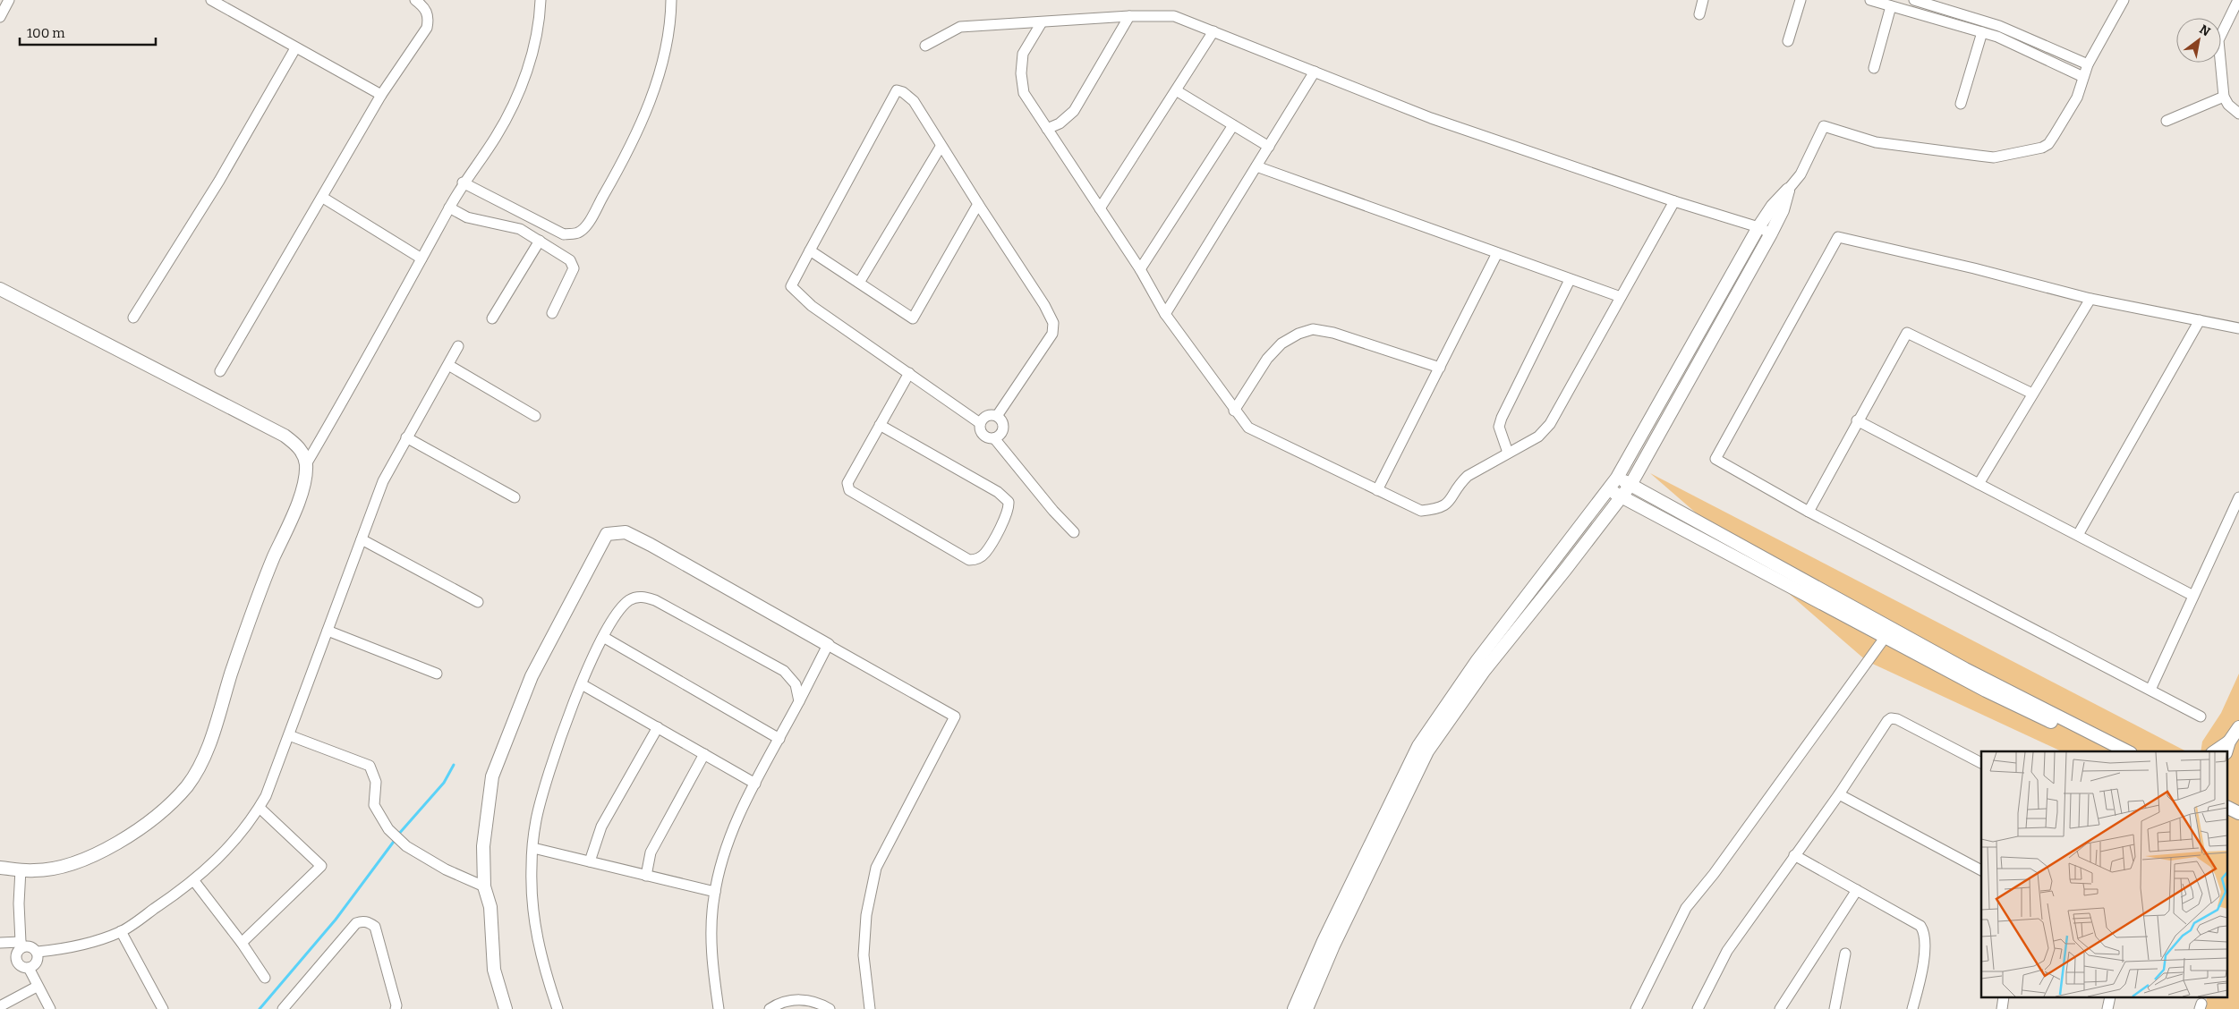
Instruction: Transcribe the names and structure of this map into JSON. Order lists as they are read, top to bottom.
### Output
{
  "scale_bar": "100 m",
  "north": "top right"
}
